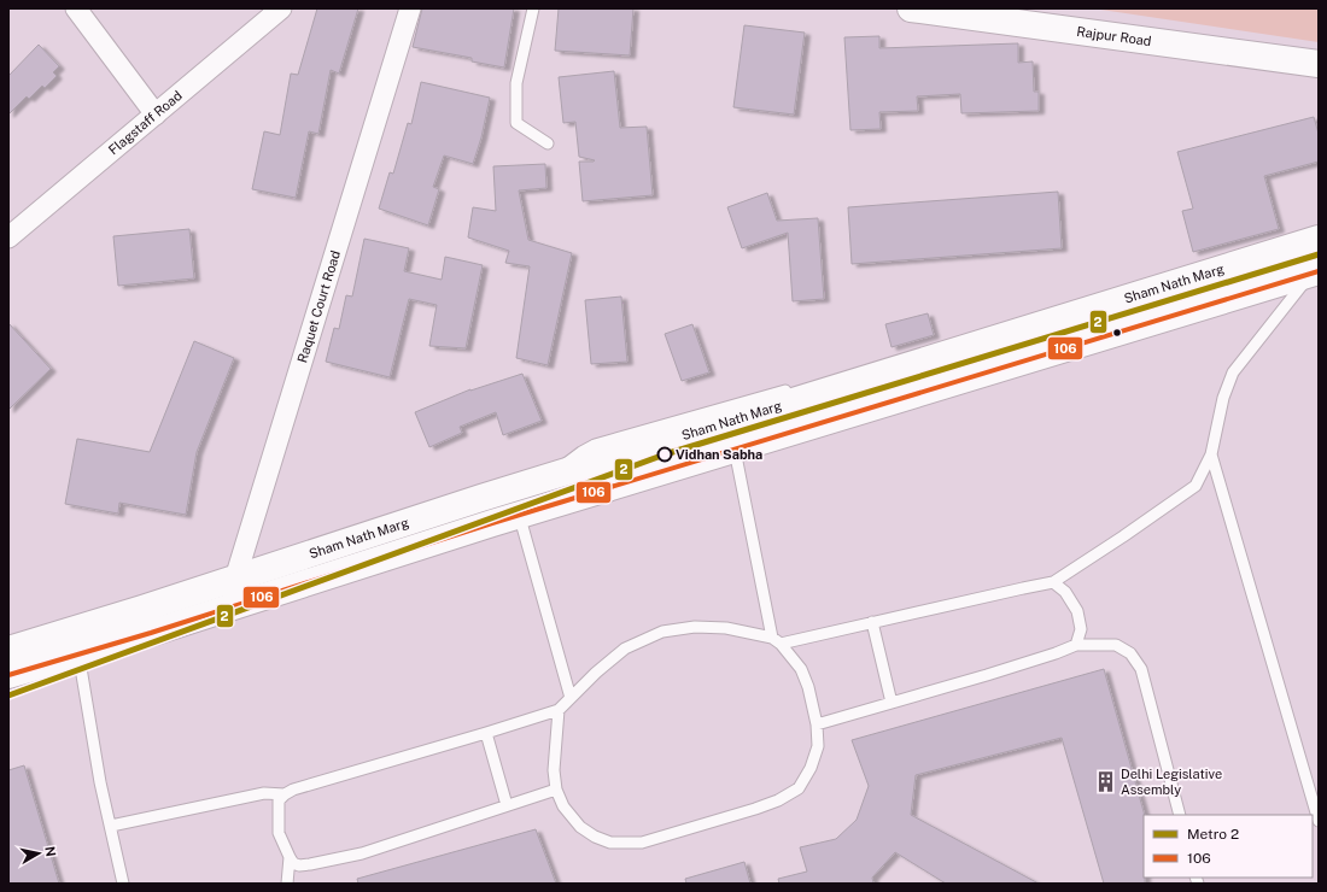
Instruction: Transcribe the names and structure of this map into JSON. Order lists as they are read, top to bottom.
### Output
{
  "streets": {
    "main road": ["Rajpur Road", "Sham Nath Marg"],
    "street": ["Flagstaff Road", "Raquet Court Road"]
  },
  "crossings": [
    ["Sham Nath Marg", "Raquet Court Road"]
  ],
  "places": {
    "other": ["Vidhan Sabha"],
    "building": ["Delhi Legislative Assembly"]
  },
  "lines": ["metro line 2", "transit line 106"],
  "legend": ["Metro 2", "106"],
  "north": "right"
}
